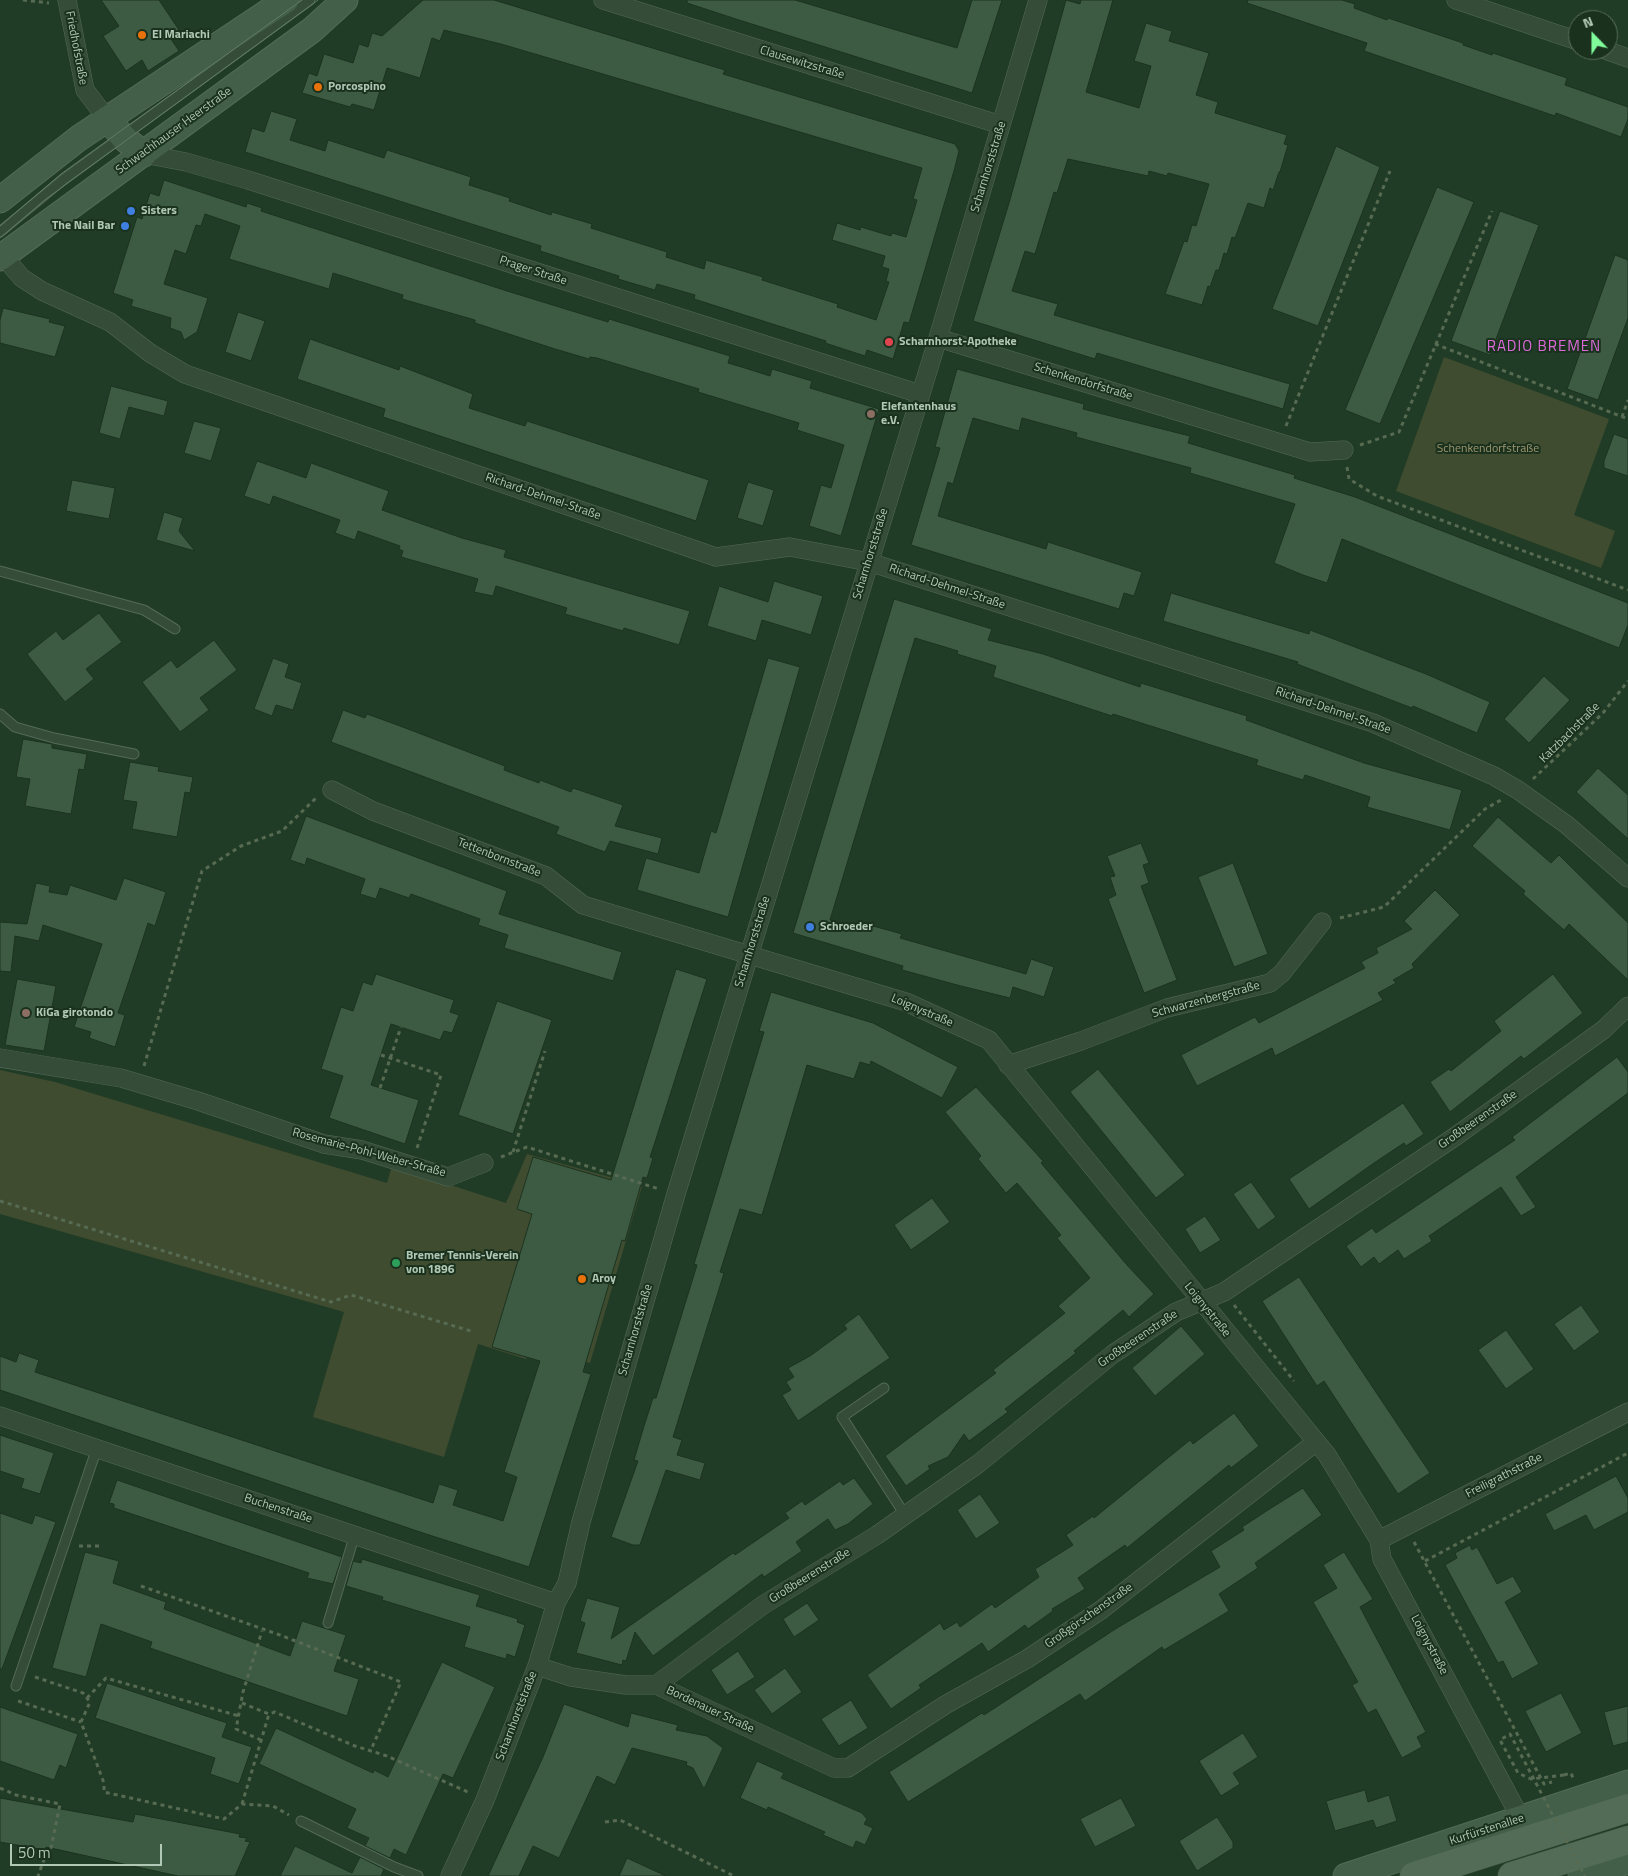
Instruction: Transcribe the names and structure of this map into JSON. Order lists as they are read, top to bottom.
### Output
{
  "streets": {
    "main road": ["Schwachhauser Heerstraße", "Kurfürstenallee"],
    "street": [
      "Friedhofstraße",
      "Clausewitzstraße",
      "Scharnhorststraße",
      "Prager Straße",
      "Schenkendorfstraße",
      "Richard-Dehmel-Straße",
      "Tettenbornstraße",
      "Schwarzenbergstraße",
      "Loignystraße",
      "Großbeerenstraße",
      "Rosemarie-Pohl-Weber-Straße",
      "Freiligrathstraße",
      "Buchenstraße",
      "Großgörschenstraße",
      "Bordenauer Straße"
    ],
    "path": ["Katzbachstraße"]
  },
  "crossings": [
    ["Clausewitzstraße", "Scharnhorststraße"],
    ["Schwachhauser Heerstraße", "Prager Straße"],
    ["Schwachhauser Heerstraße", "Richard-Dehmel-Straße"],
    ["Scharnhorststraße", "Prager Straße"],
    ["Scharnhorststraße", "Schenkendorfstraße"],
    ["Scharnhorststraße", "Richard-Dehmel-Straße"],
    ["Scharnhorststraße", "Tettenbornstraße"],
    ["Scharnhorststraße", "Loignystraße"],
    ["Scharnhorststraße", "Buchenstraße"],
    ["Scharnhorststraße", "Bordenauer Straße"],
    ["Richard-Dehmel-Straße", "Katzbachstraße"],
    ["Tettenbornstraße", "Loignystraße"],
    ["Schwarzenbergstraße", "Loignystraße"],
    ["Loignystraße", "Großbeerenstraße"],
    ["Loignystraße", "Freiligrathstraße"],
    ["Loignystraße", "Großgörschenstraße"],
    ["Loignystraße", "Kurfürstenallee"],
    ["Großbeerenstraße", "Bordenauer Straße"],
    ["Großgörschenstraße", "Bordenauer Straße"]
  ],
  "districts": ["RADIO BREMEN"],
  "parks": ["Schenkendorfstraße"],
  "places": [
    "El Mariachi",
    "Porcospino",
    "Sisters",
    "The Nail Bar",
    "Scharnhorst-Apotheke",
    "Elefantenhaus e.V.",
    "Schroeder",
    "KiGa girotondo",
    "Bremer Tennis-Verein von 1896",
    "Aroy"
  ],
  "scale_bar": "50 m",
  "north": "top"
}
